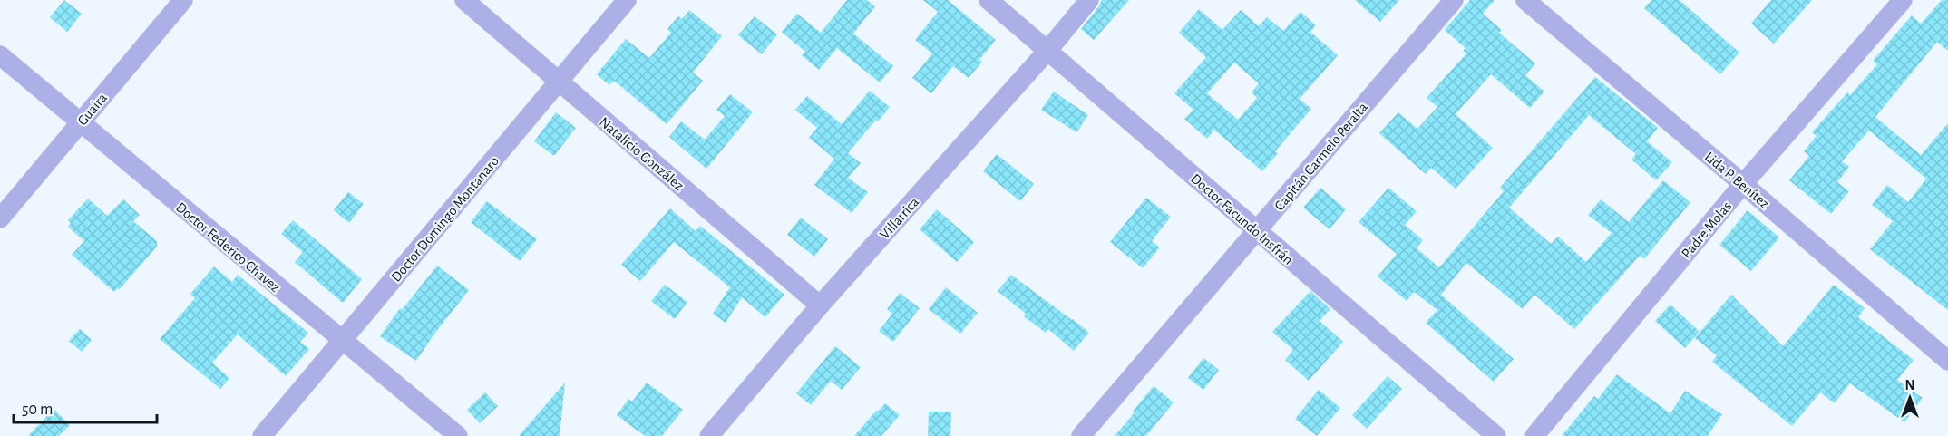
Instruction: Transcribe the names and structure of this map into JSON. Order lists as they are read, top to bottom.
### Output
{
  "streets": {
    "street": [
      "Guaira",
      "Natalicio González",
      "Capitán Carmelo Peralta",
      "Lida P. Benítez",
      "Villarrica",
      "Doctor Domingo Montanaro",
      "Doctor Facundo Insfrán",
      "Padre Molas",
      "Doctor Federico Chavez"
    ]
  },
  "crossings": [
    ["Guaira", "Doctor Federico Chavez"],
    ["Natalicio González", "Villarrica"],
    ["Natalicio González", "Doctor Domingo Montanaro"],
    ["Capitán Carmelo Peralta", "Doctor Facundo Insfrán"],
    ["Lida P. Benítez", "Padre Molas"],
    ["Villarrica", "Doctor Facundo Insfrán"],
    ["Doctor Domingo Montanaro", "Doctor Federico Chavez"]
  ],
  "scale_bar": "50 m",
  "north": "top"
}
